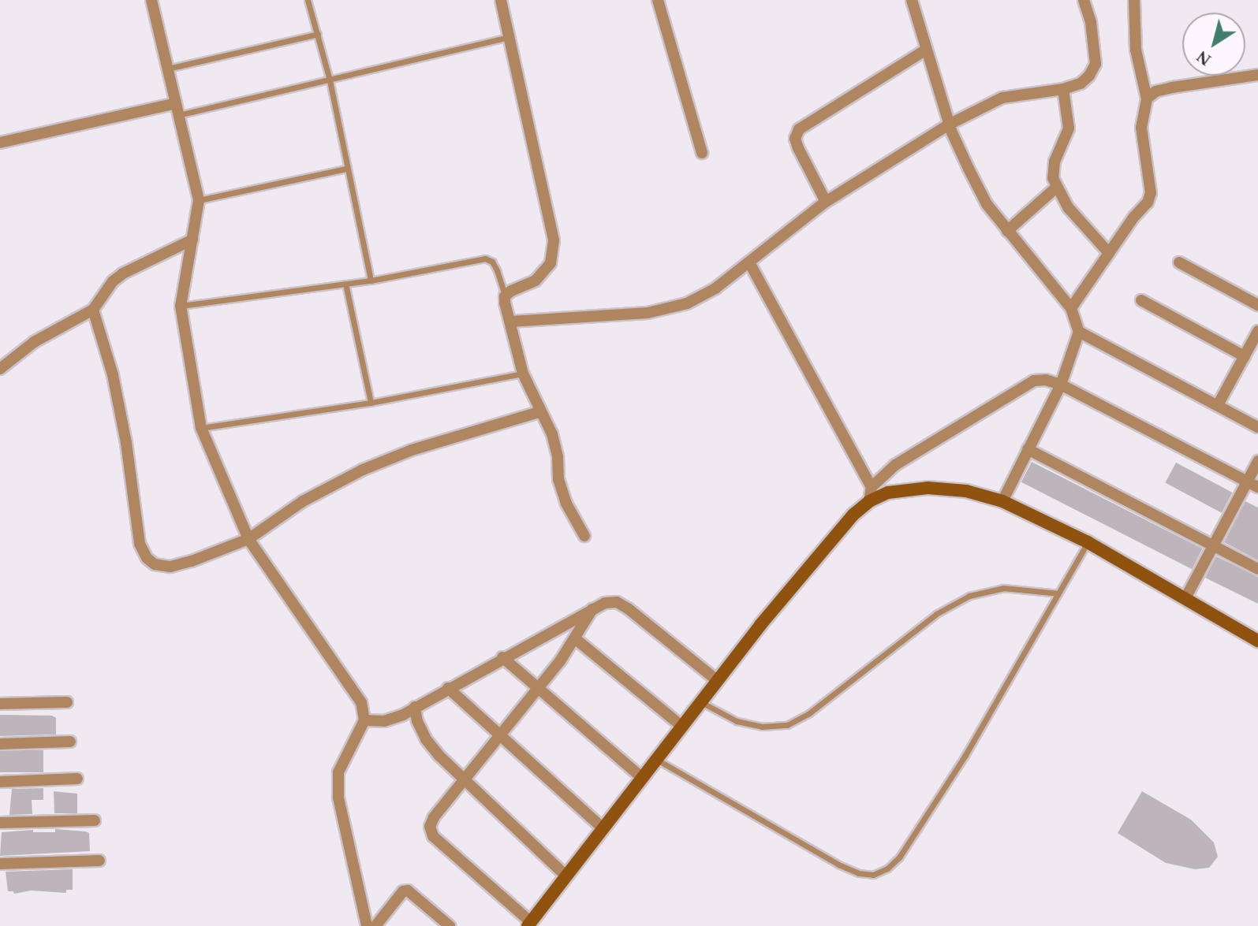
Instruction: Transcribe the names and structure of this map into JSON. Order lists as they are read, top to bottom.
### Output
{
  "north": "bottom left"
}
